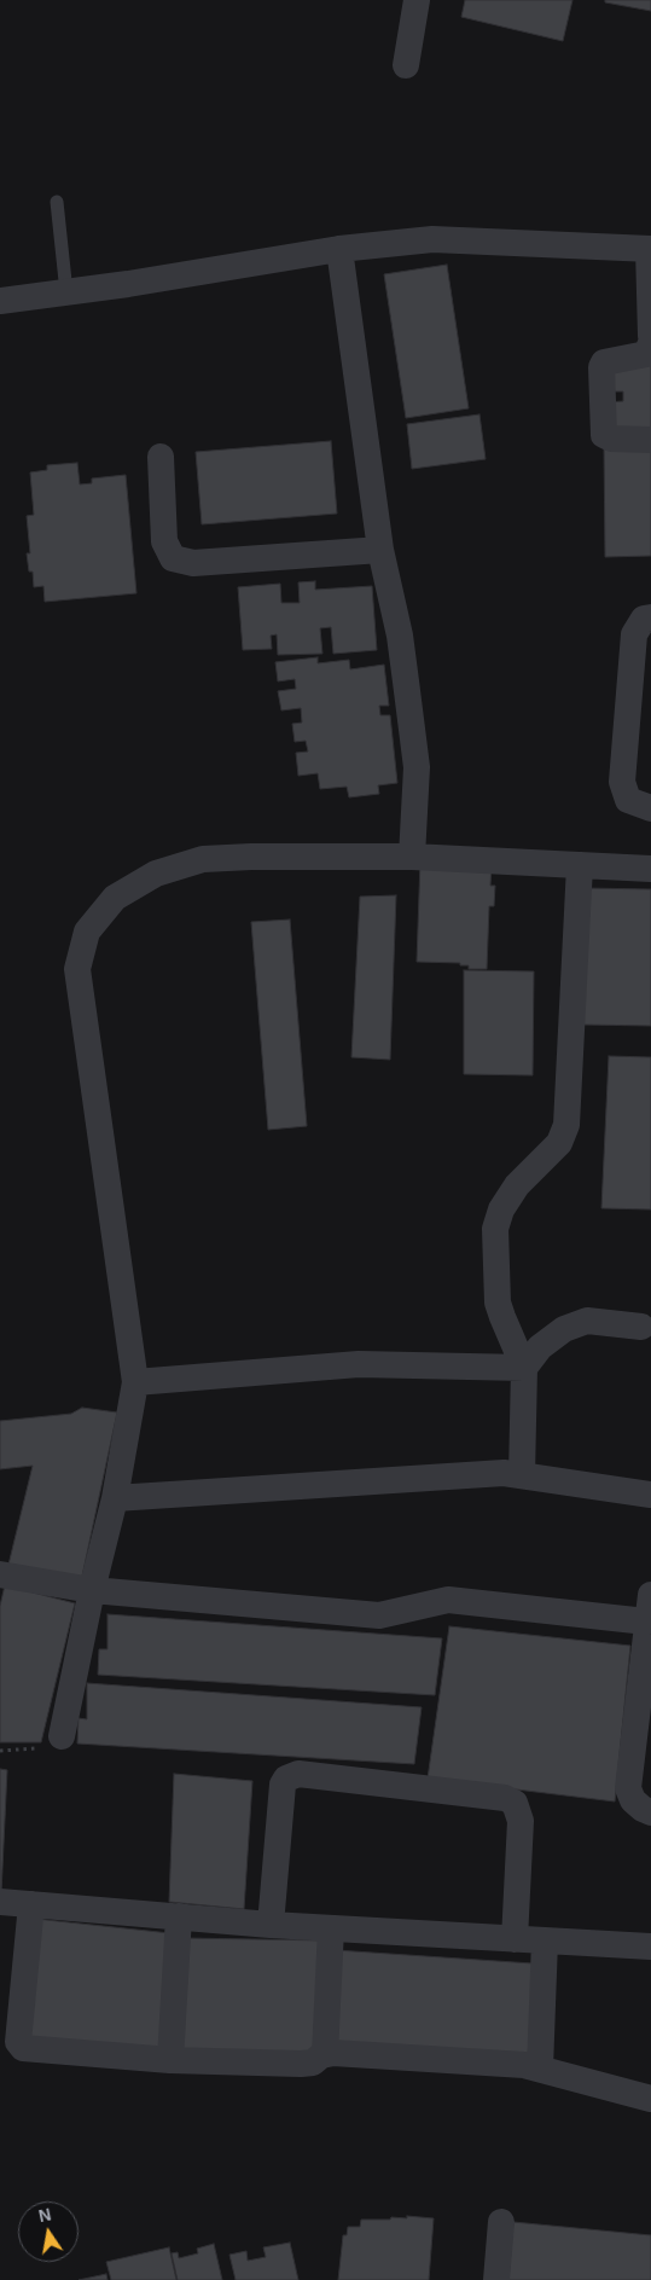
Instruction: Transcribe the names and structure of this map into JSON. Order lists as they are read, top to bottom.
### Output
{
  "north": "top"
}
